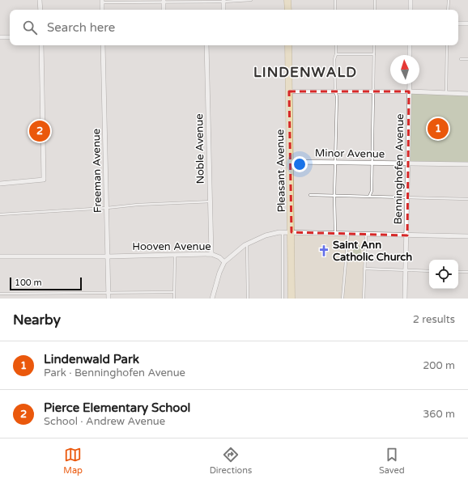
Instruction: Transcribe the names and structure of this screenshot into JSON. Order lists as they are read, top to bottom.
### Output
{
  "streets": {
    "main road": ["Pleasant Avenue"],
    "street": [
      "Noble Avenue",
      "Minor Avenue",
      "Benninghofen Avenue",
      "Freeman Avenue",
      "Hooven Avenue"
    ]
  },
  "crossings": [
    ["Noble Avenue", "Hooven Avenue"],
    ["Minor Avenue", "Benninghofen Avenue"],
    ["Minor Avenue", "Pleasant Avenue"],
    ["Freeman Avenue", "Hooven Avenue"]
  ],
  "districts": ["LINDENWALD"],
  "places": {
    "church": ["Saint Ann Catholic Church"]
  },
  "scale_bar": "100 m",
  "north": "top",
  "page": {
    "search": "Search here",
    "pins": ["1", "2"],
    "scale": "100 m",
    "heading": ["Nearby", "2 results"],
    "list": [
      {
        "mark": "1",
        "name": "Lindenwald Park",
        "note": "Park · Benninghofen Avenue",
        "value": "200 m"
      },
      {
        "mark": "2",
        "name": "Pierce Elementary School",
        "note": "School · Andrew Avenue",
        "value": "360 m"
      }
    ],
    "nav": ["Map", "Directions", "Saved"]
  }
}
